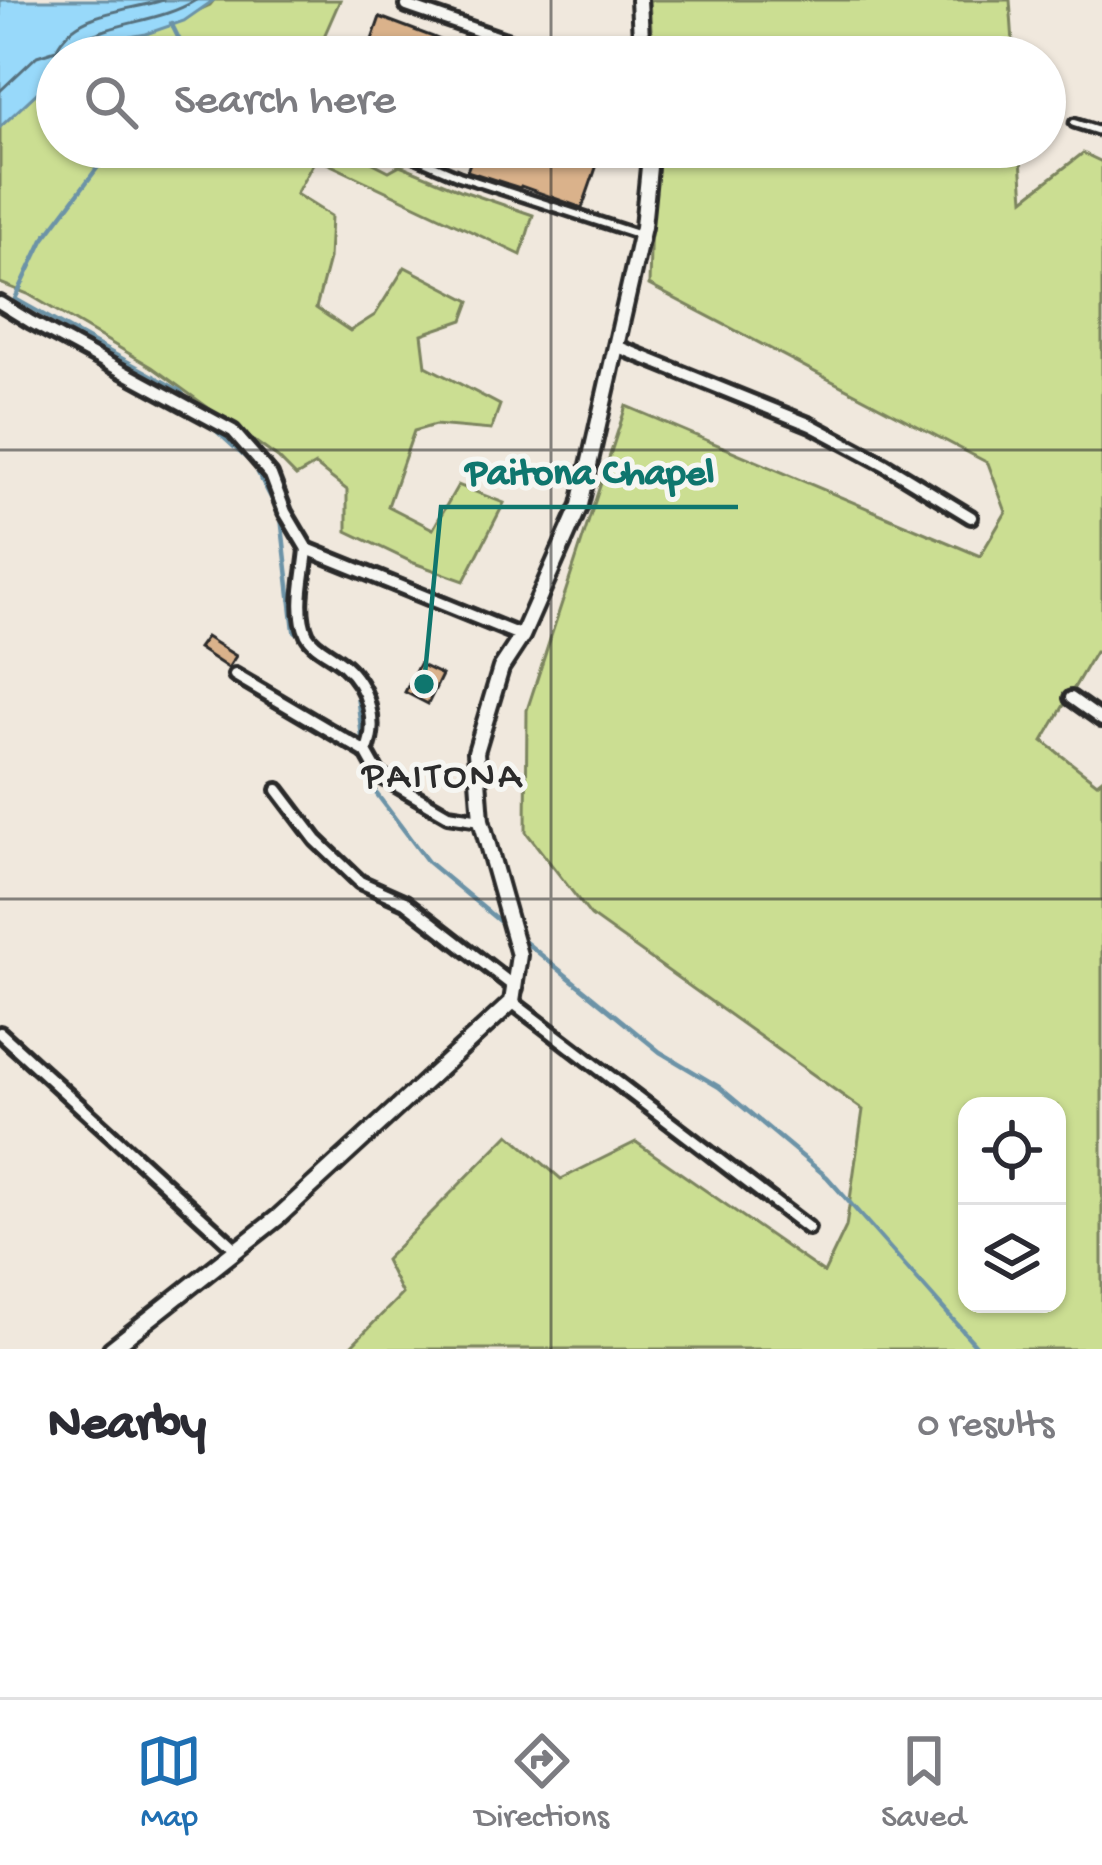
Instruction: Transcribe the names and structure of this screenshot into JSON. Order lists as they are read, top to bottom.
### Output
{
  "districts": ["PAITONA"],
  "places": ["Paitona Chapel"],
  "page": {
    "search": "Search here",
    "heading": ["Nearby", "0 results"],
    "nav": ["Map", "Directions", "Saved"]
  }
}
